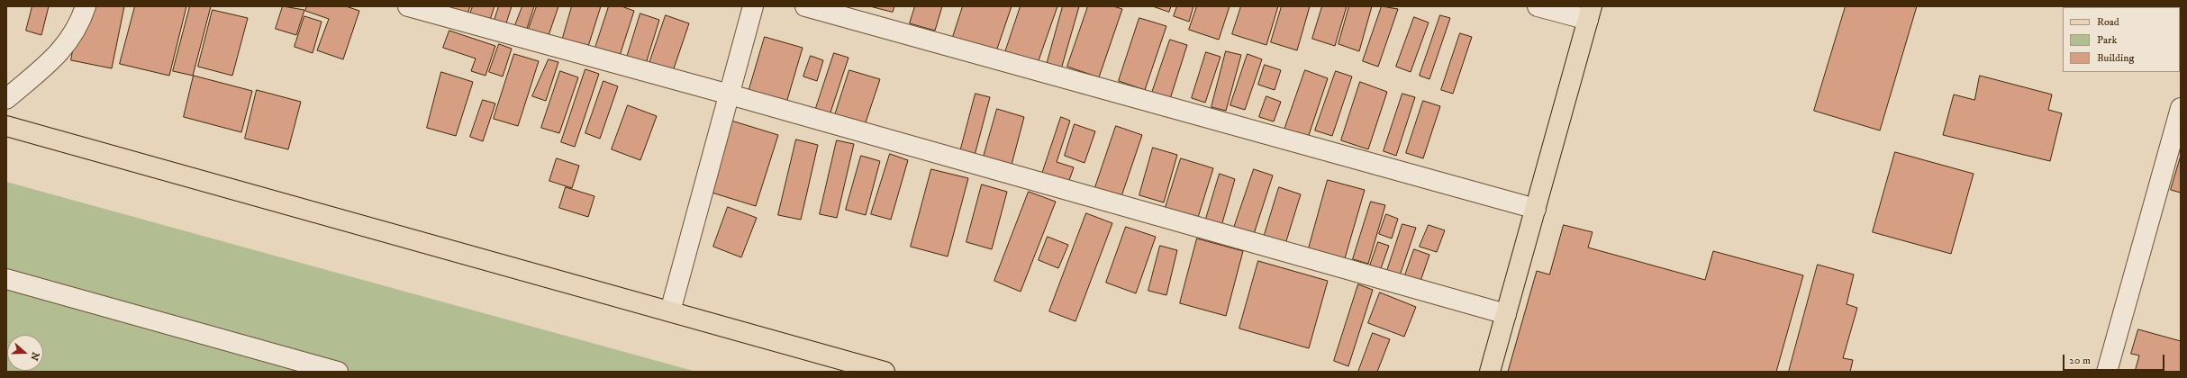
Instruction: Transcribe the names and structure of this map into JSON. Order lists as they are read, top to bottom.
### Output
{
  "legend": ["Road", "Park", "Building"],
  "scale_bar": "20 m",
  "north": "right"
}
